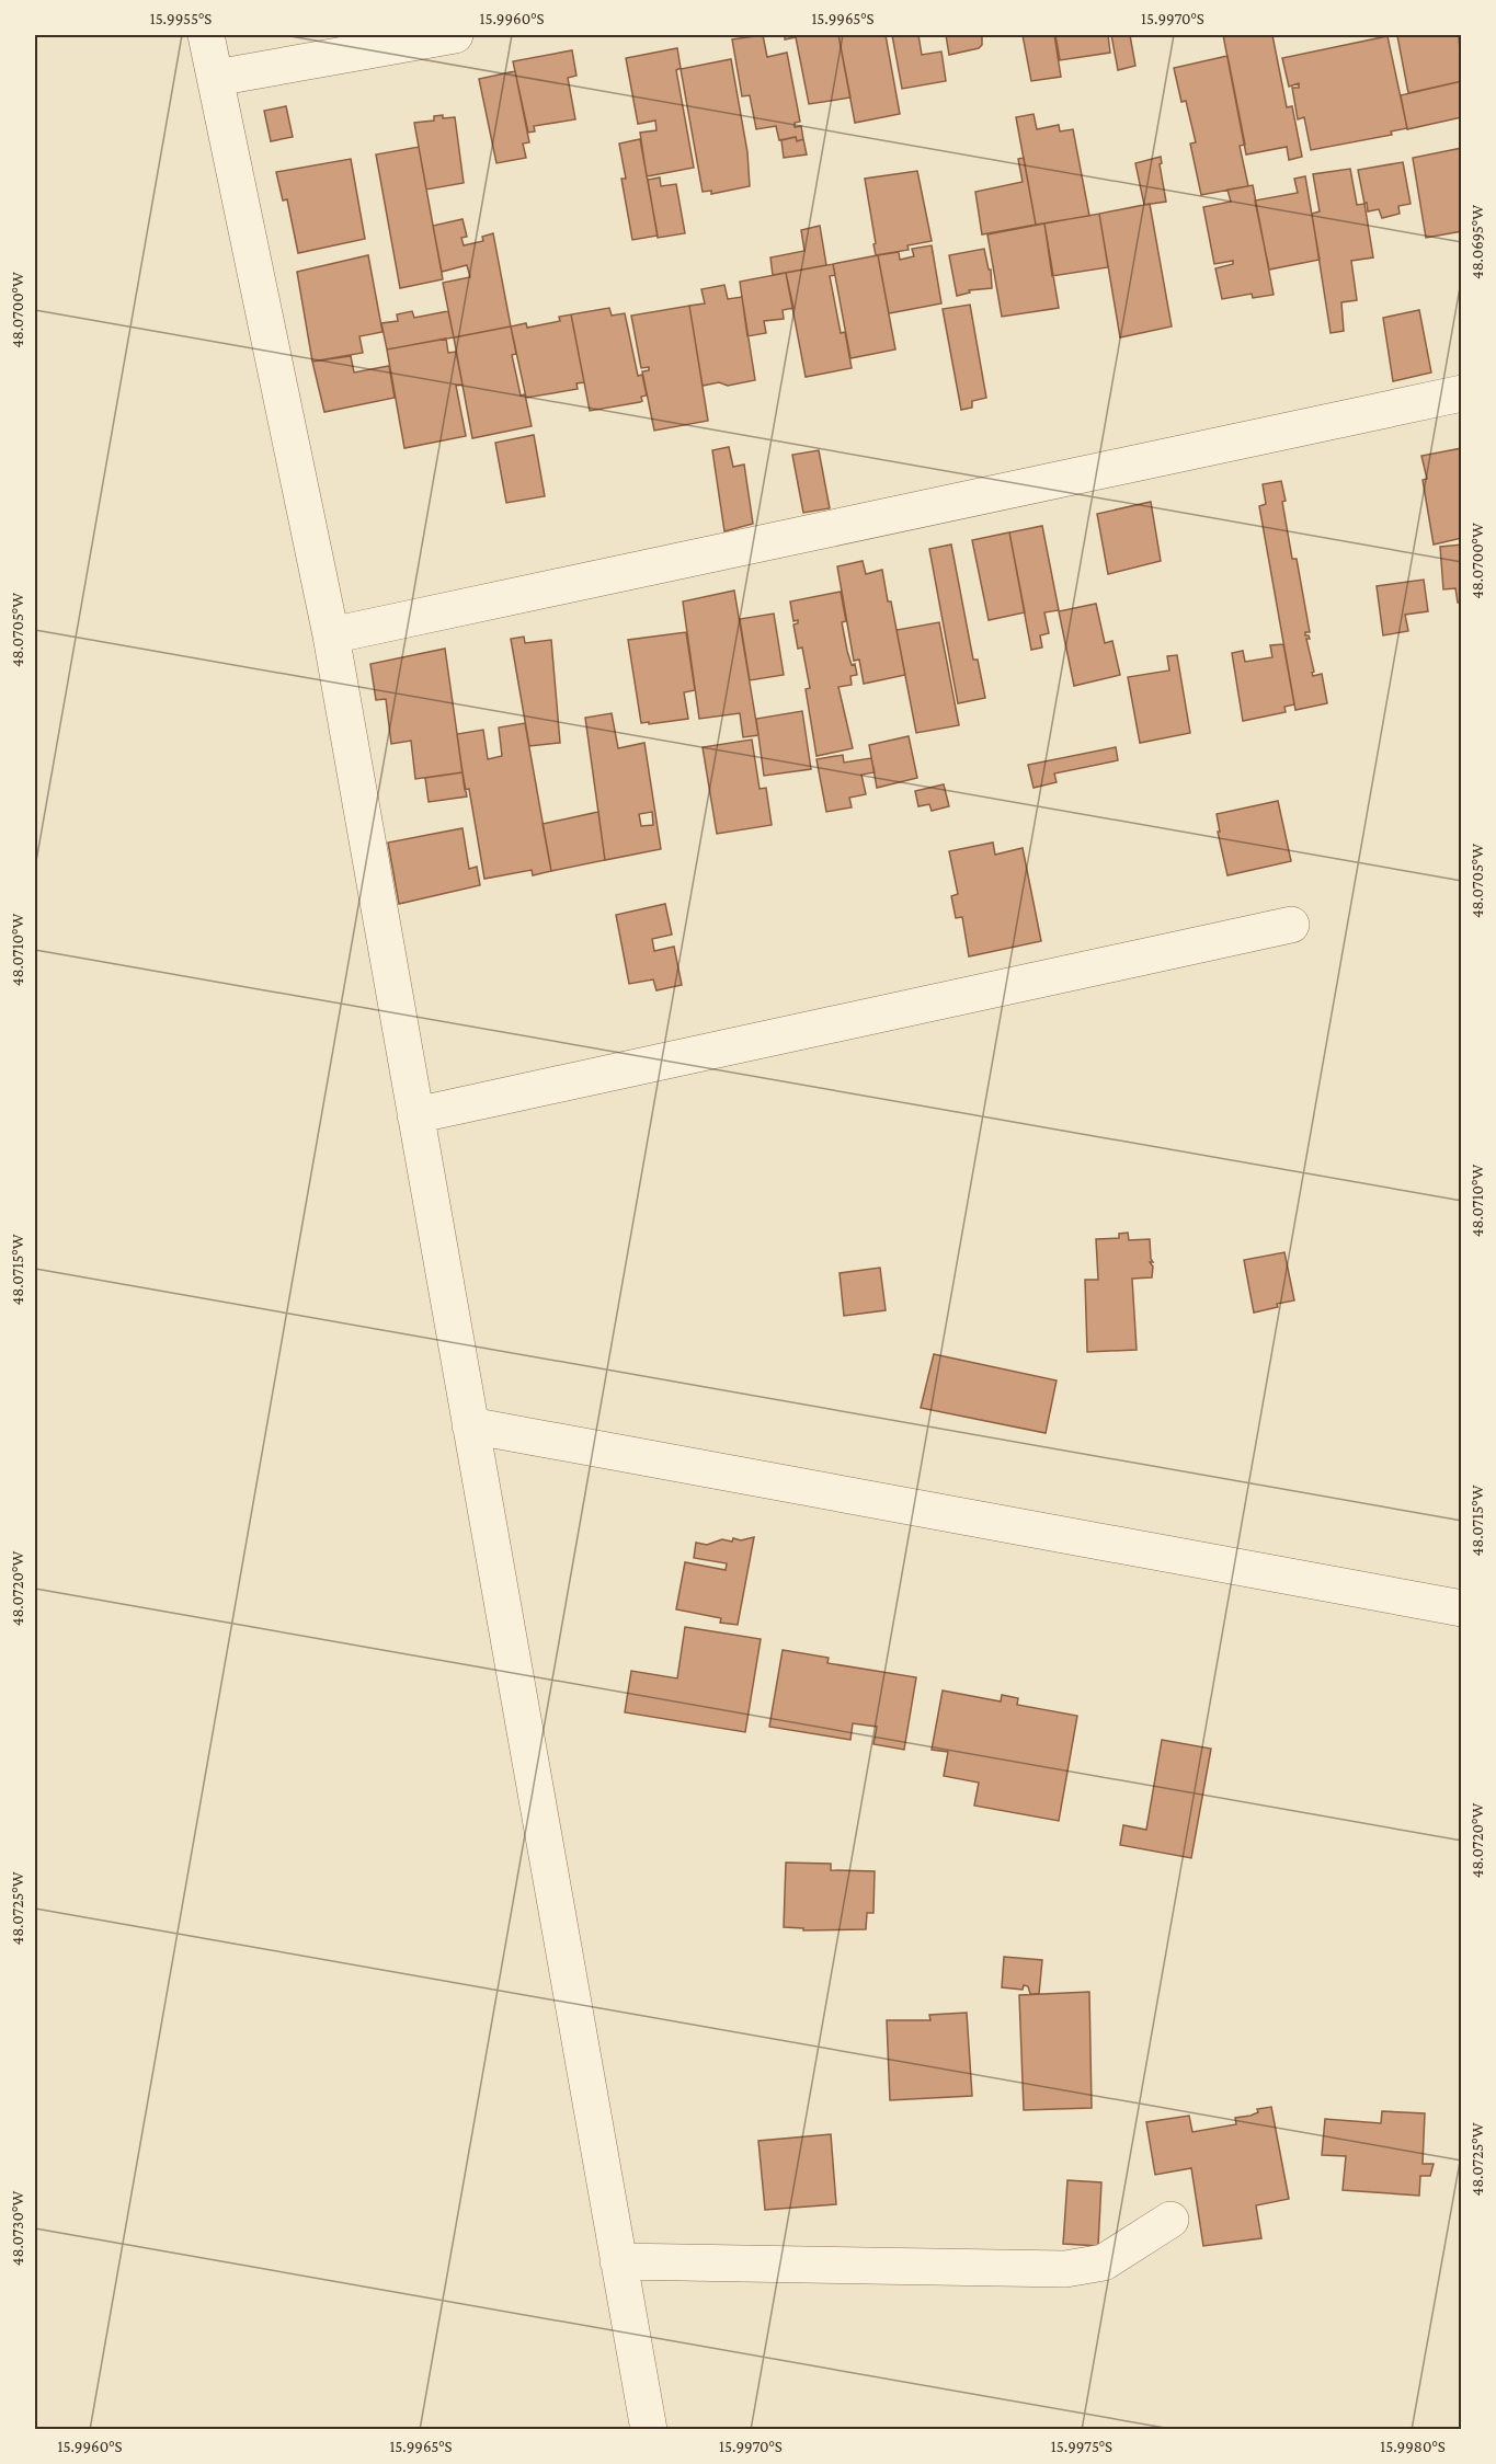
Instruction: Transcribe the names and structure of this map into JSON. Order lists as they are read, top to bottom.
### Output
{
  "coordinates": [
    "15.9955°S",
    "15.9960°S",
    "15.9965°S",
    "15.9970°S",
    "48.0695°W",
    "48.0700°W",
    "48.0705°W",
    "48.0710°W",
    "48.0715°W",
    "48.0720°W",
    "48.0725°W",
    "48.0730°W",
    "15.9975°S",
    "15.9980°S"
  ]
}
